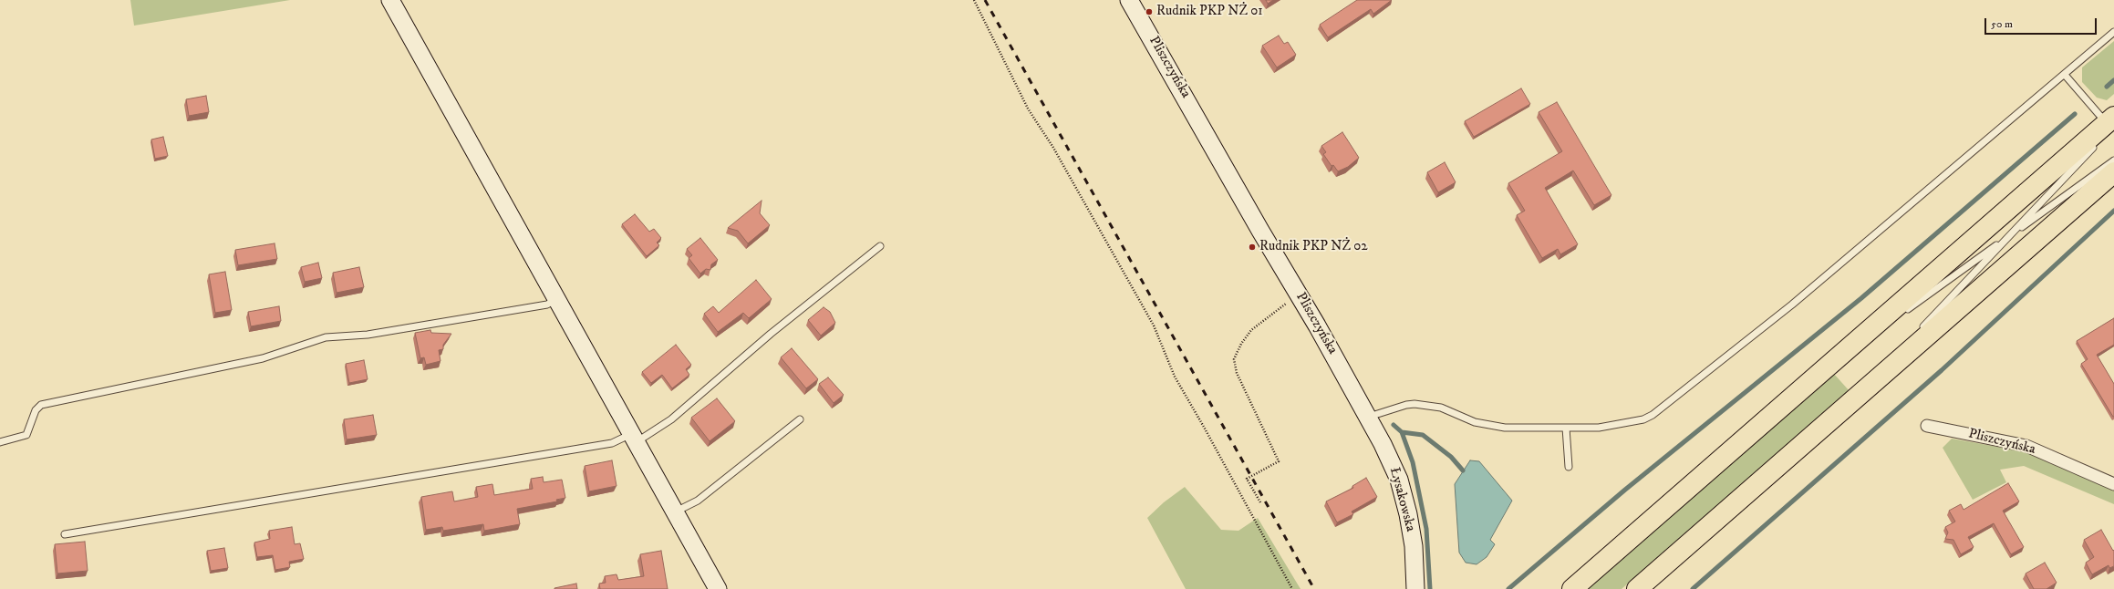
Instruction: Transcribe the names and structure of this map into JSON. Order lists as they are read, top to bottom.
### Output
{
  "streets": {
    "street": ["Pliszczyńska", "Łysakowska"]
  },
  "crossings": [
    ["Pliszczyńska", "Łysakowska"]
  ],
  "places": ["Rudnik PKP NŻ 01", "Rudnik PKP NŻ 02"],
  "scale_bar": "50 m"
}
